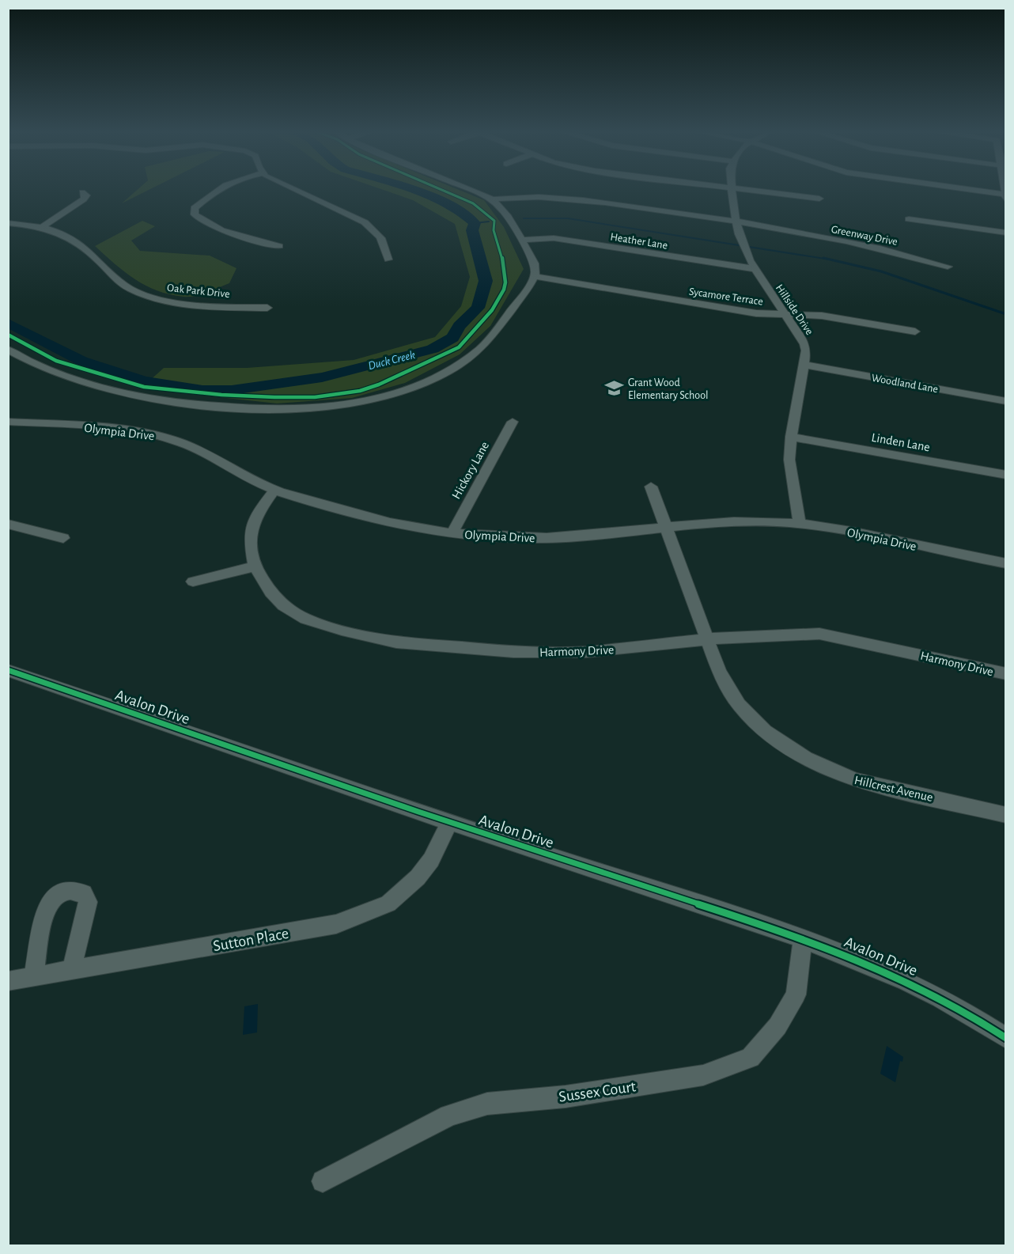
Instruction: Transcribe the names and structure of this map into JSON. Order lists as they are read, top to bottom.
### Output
{
  "streets": {
    "street": [
      "Greenway Drive",
      "Heather Lane",
      "Oak Park Drive",
      "Sycamore Terrace",
      "Hillside Drive",
      "Woodland Lane",
      "Olympia Drive",
      "Linden Lane",
      "Hickory Lane",
      "Harmony Drive",
      "Avalon Drive",
      "Hillcrest Avenue",
      "Sutton Place",
      "Sussex Court"
    ]
  },
  "crossings": [
    ["Greenway Drive", "Hillside Drive"],
    ["Heather Lane", "Hillside Drive"],
    ["Sycamore Terrace", "Hillside Drive"],
    ["Hillside Drive", "Woodland Lane"],
    ["Hillside Drive", "Olympia Drive"],
    ["Hillside Drive", "Linden Lane"],
    ["Olympia Drive", "Hickory Lane"],
    ["Olympia Drive", "Harmony Drive"],
    ["Olympia Drive", "Hillcrest Avenue"],
    ["Harmony Drive", "Hillcrest Avenue"],
    ["Avalon Drive", "Sutton Place"],
    ["Avalon Drive", "Sussex Court"]
  ],
  "water": ["Duck Creek"],
  "places": {
    "school or university": ["Grant Wood Elementary School"]
  }
}
